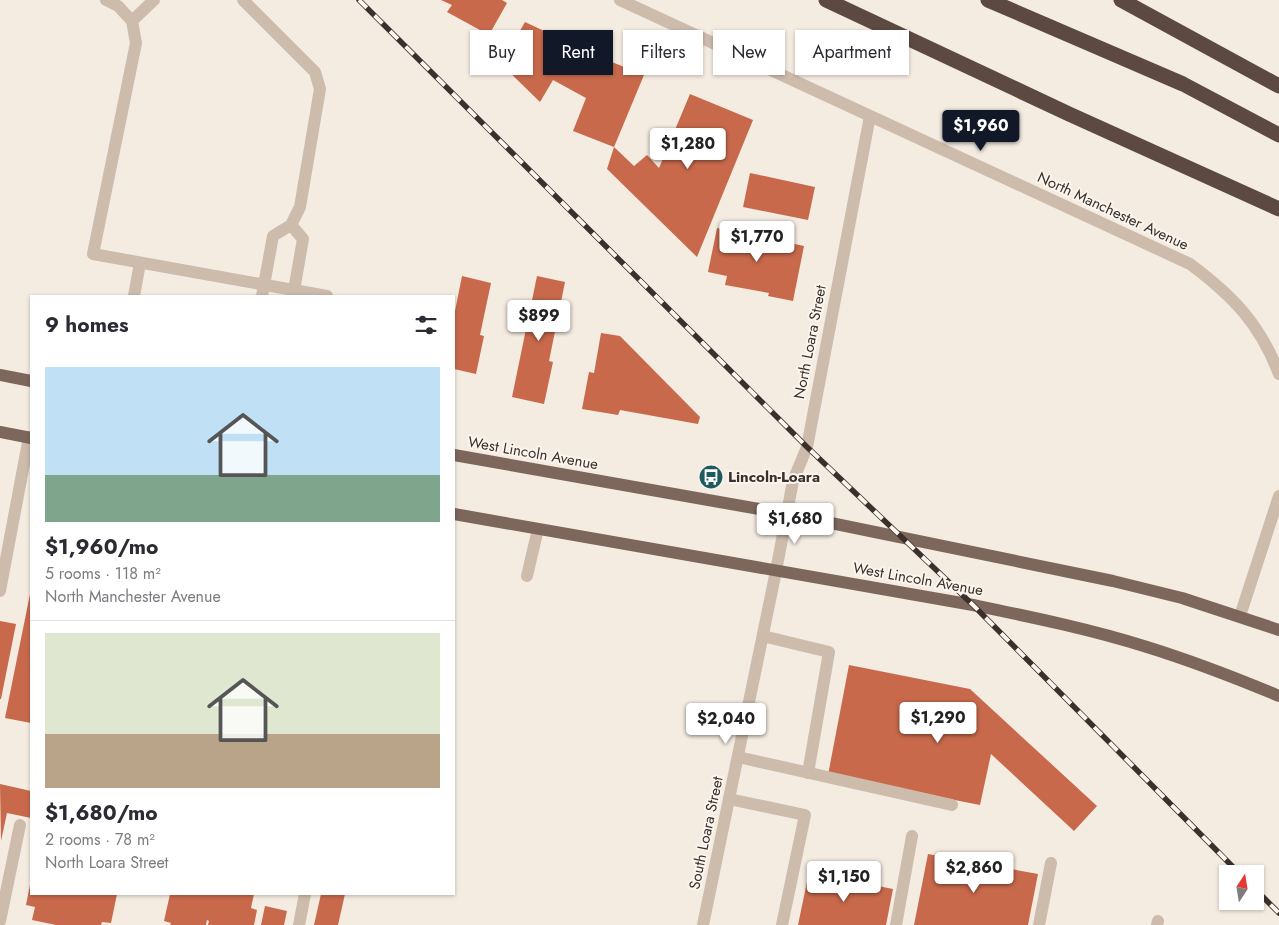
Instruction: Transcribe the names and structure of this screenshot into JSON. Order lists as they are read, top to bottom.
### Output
{
  "streets": {
    "main road": ["West Lincoln Avenue"],
    "street": ["North Manchester Avenue", "North Loara Street", "South Loara Street"]
  },
  "crossings": [
    ["North Manchester Avenue", "North Loara Street"],
    ["North Loara Street", "West Lincoln Avenue"],
    ["North Loara Street", "South Loara Street"],
    ["West Lincoln Avenue", "South Loara Street"]
  ],
  "places": {
    "bus stop": ["Lincoln-Loara"]
  },
  "north": "top",
  "page": {
    "chip": [
      "Buy",
      "Rent",
      "Filters",
      "New",
      "Apartment"
    ],
    "price": [
      "$1,960",
      "$1,280",
      "$1,770",
      "$899",
      "$1,680",
      "$1,290",
      "$2,040",
      "$2,860",
      "$1,150"
    ],
    "heading": "9 homes",
    "list": [
      {
        "name": "$1,960/mo",
        "note": "5 rooms · 118 m² · North Manchester Avenue"
      },
      {
        "name": "$1,680/mo",
        "note": "2 rooms · 78 m² · North Loara Street"
      }
    ]
  }
}
